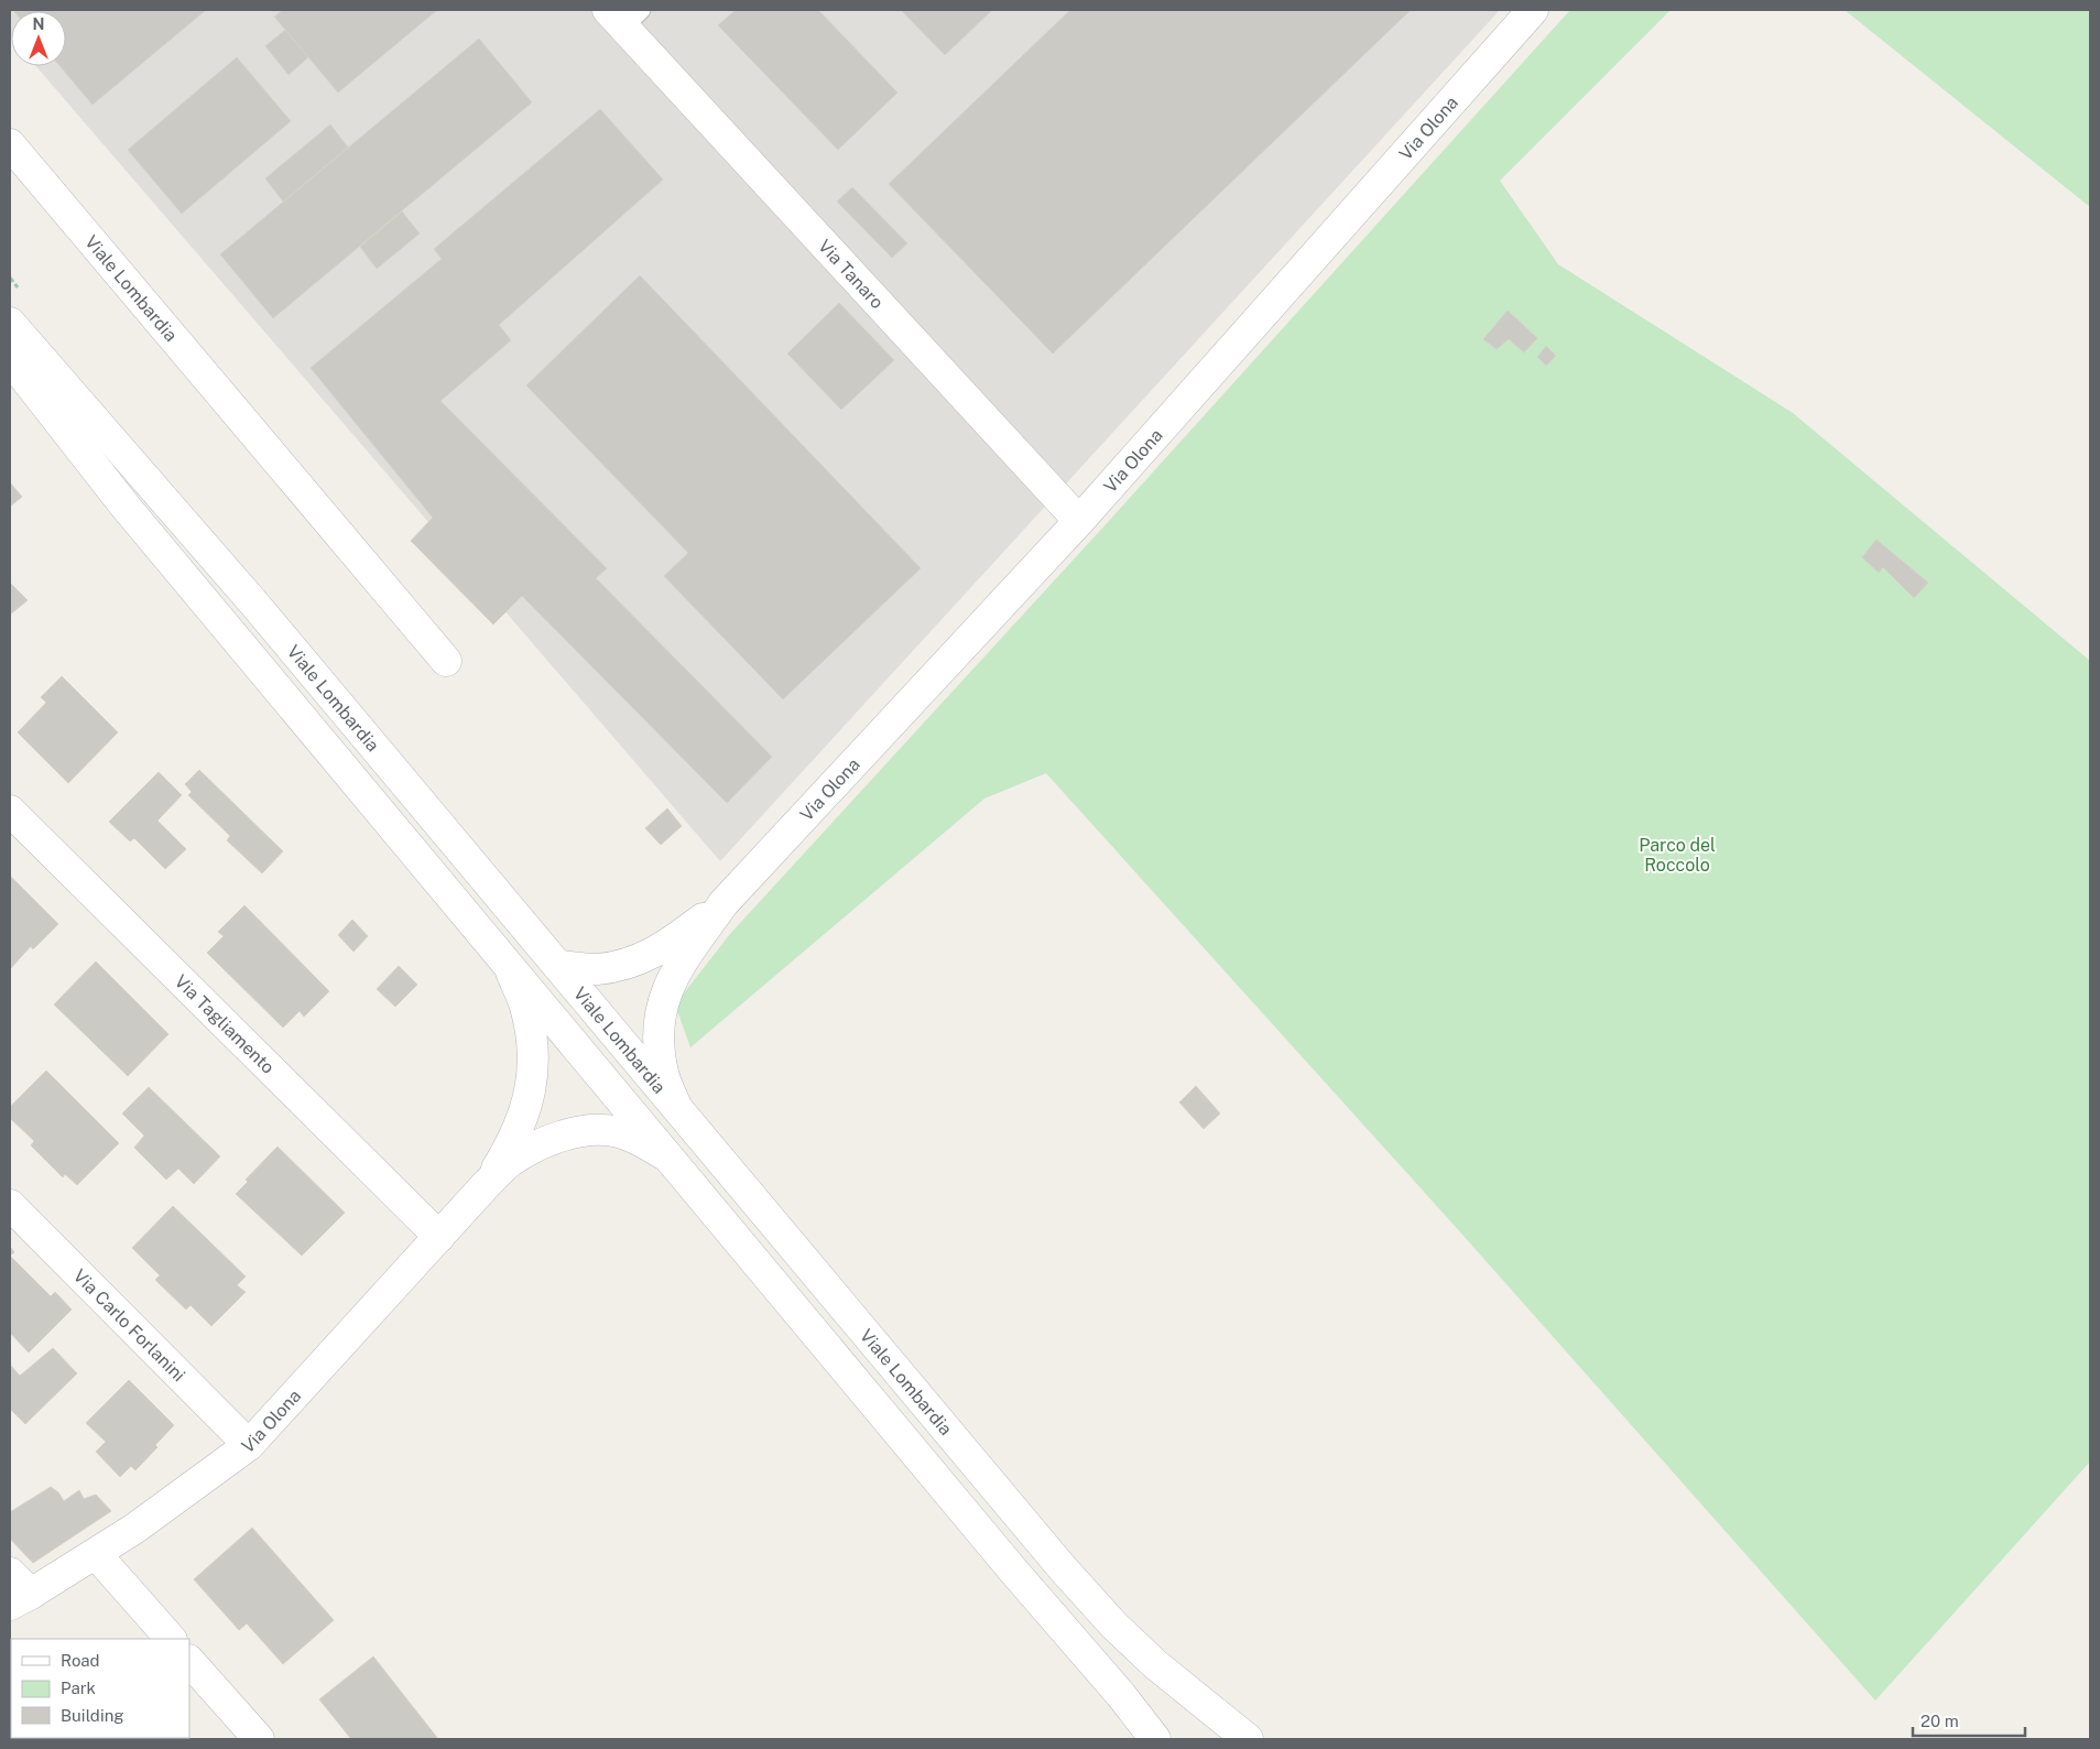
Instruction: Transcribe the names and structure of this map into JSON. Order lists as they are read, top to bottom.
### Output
{
  "streets": {
    "street": [
      "Via Olona",
      "Via Tanaro",
      "Viale Lombardia",
      "Via Tagliamento",
      "Via Carlo Forlanini"
    ]
  },
  "crossings": [
    ["Via Olona", "Via Tanaro"],
    ["Via Olona", "Viale Lombardia"],
    ["Via Olona", "Via Tagliamento"],
    ["Via Olona", "Via Carlo Forlanini"]
  ],
  "parks": ["Parco del Roccolo"],
  "legend": ["Road", "Park", "Building"],
  "scale_bar": "20 m",
  "north": "top"
}
